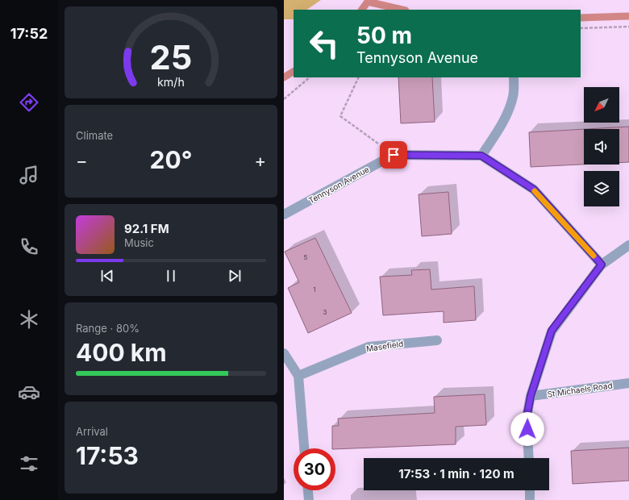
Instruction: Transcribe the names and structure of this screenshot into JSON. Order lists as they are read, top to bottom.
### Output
{
  "streets": {
    "street": ["Tennyson Avenue", "Masefield", "St Michaels Road"]
  },
  "house_numbers": ["5", "1", "3"],
  "north": "bottom left",
  "page": {
    "tabs": "17:52",
    "turn": ["50 m", "Tennyson Avenue"],
    "tile": [
      "Climate",
      ["Range · 80%", "400 km"],
      ["Arrival", "17:53"]
    ],
    "heat": ["−", "20°", "+"],
    "song": ["92.1 FM", "Music"],
    "limit": "30",
    "trip": "17:53 · 1 min · 120 m",
    "gauge": ["25", "km/h"]
  }
}
